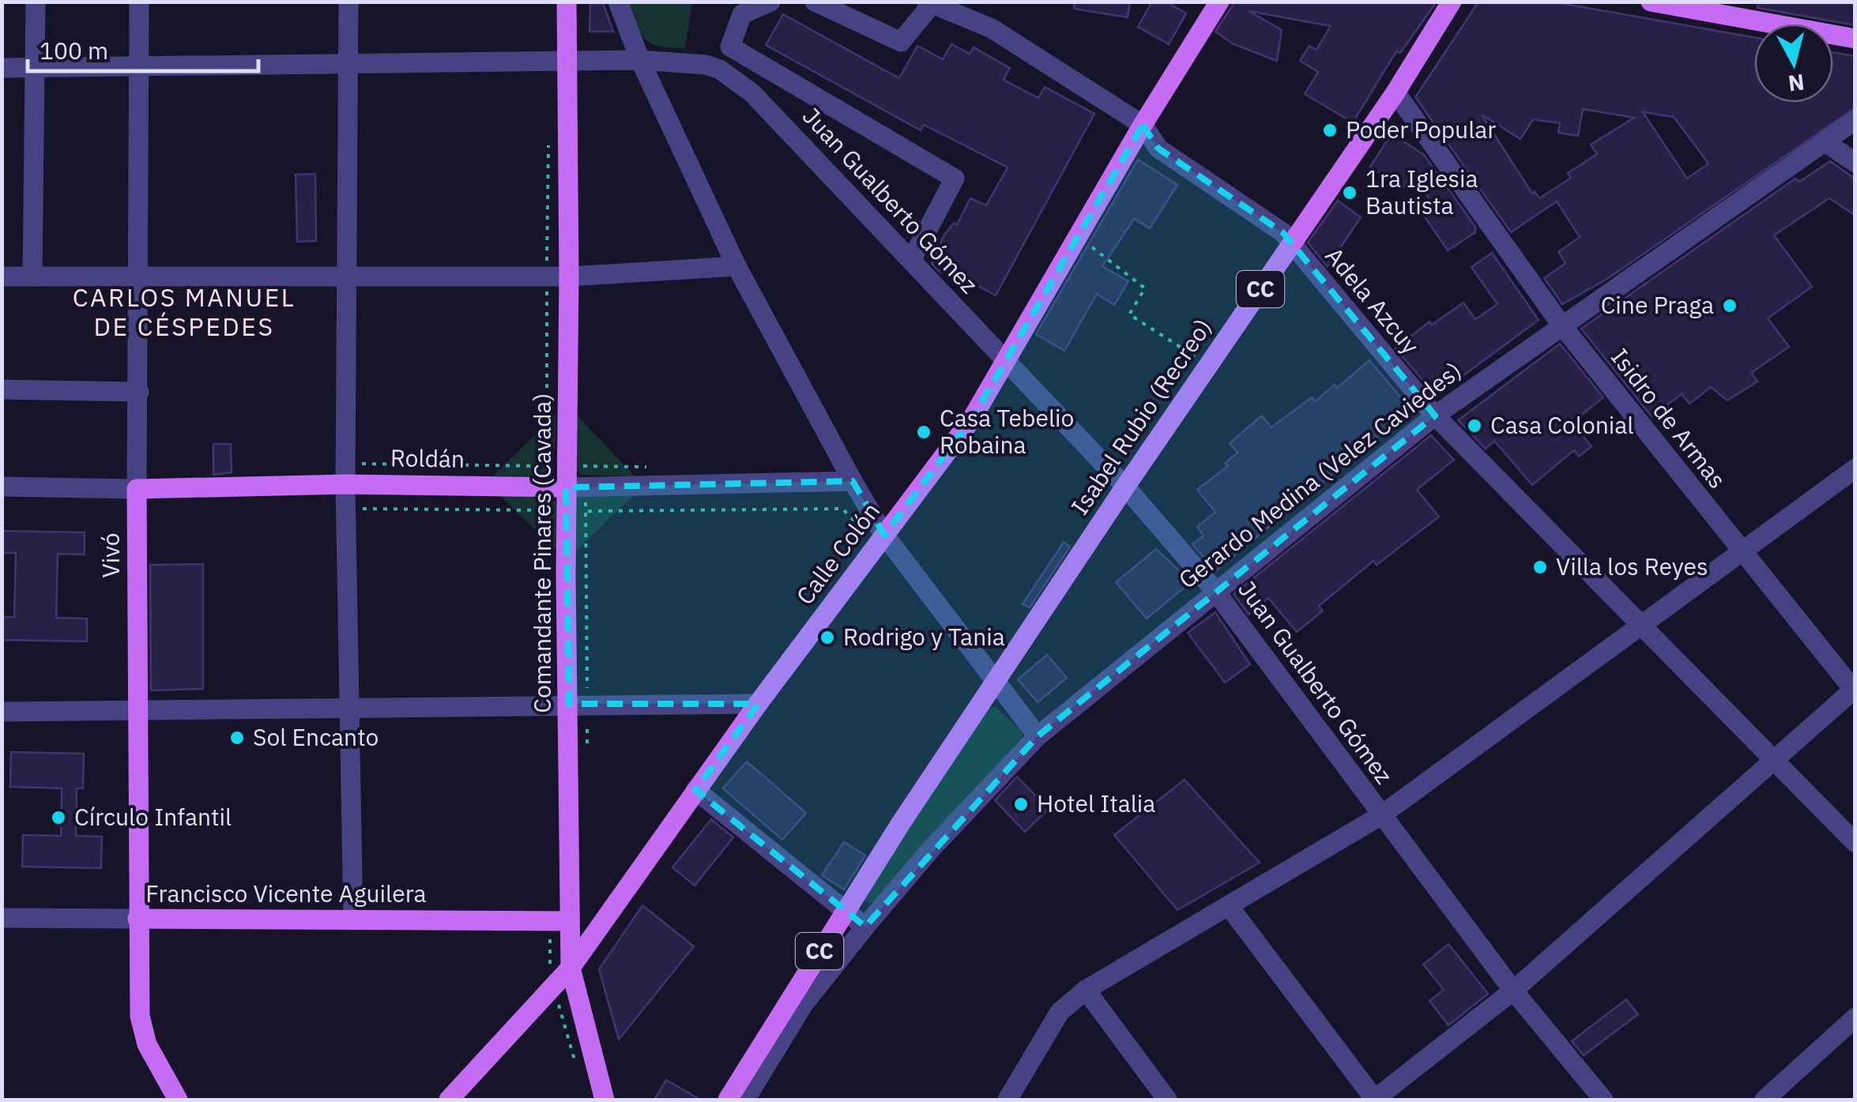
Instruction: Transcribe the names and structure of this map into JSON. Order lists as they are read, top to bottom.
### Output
{
  "streets": {
    "main road": [
      "CC",
      "Isabel Rubio (Recreo)",
      "Roldán",
      "Comandante Pinares (Cavada)",
      "Calle Colón",
      "Vivó",
      "Francisco Vicente Aguilera"
    ],
    "street": [
      "Juan Gualberto Gómez",
      "Adela Azcuy",
      "Isidro de Armas",
      "Gerardo Medina (Velez Caviedes)"
    ]
  },
  "crossings": [
    ["Juan Gualberto Gómez", "Isabel Rubio (Recreo)"],
    ["Juan Gualberto Gómez", "Gerardo Medina (Velez Caviedes)"],
    ["Juan Gualberto Gómez", "Calle Colón"],
    ["CC", "Isabel Rubio (Recreo)"],
    ["CC", "Gerardo Medina (Velez Caviedes)"],
    ["Adela Azcuy", "Isabel Rubio (Recreo)"],
    ["Adela Azcuy", "Gerardo Medina (Velez Caviedes)"],
    ["Adela Azcuy", "Calle Colón"],
    ["Isabel Rubio (Recreo)", "Isidro de Armas"],
    ["Isidro de Armas", "Gerardo Medina (Velez Caviedes)"],
    ["Roldán", "Comandante Pinares (Cavada)"],
    ["Roldán", "Vivó"],
    ["Comandante Pinares (Cavada)", "Calle Colón"],
    ["Comandante Pinares (Cavada)", "Francisco Vicente Aguilera"],
    ["Vivó", "Francisco Vicente Aguilera"]
  ],
  "districts": ["CARLOS MANUEL DE CÉSPEDES"],
  "places": [
    "Poder Popular",
    "1ra Iglesia Bautista",
    "Cine Praga",
    "Casa Colonial",
    "Casa Tebelio Robaina",
    "Villa los Reyes",
    "Rodrigo y Tania",
    "Sol Encanto",
    "Hotel Italia",
    "Círculo Infantil"
  ],
  "scale_bar": "100 m",
  "north": "bottom"
}
